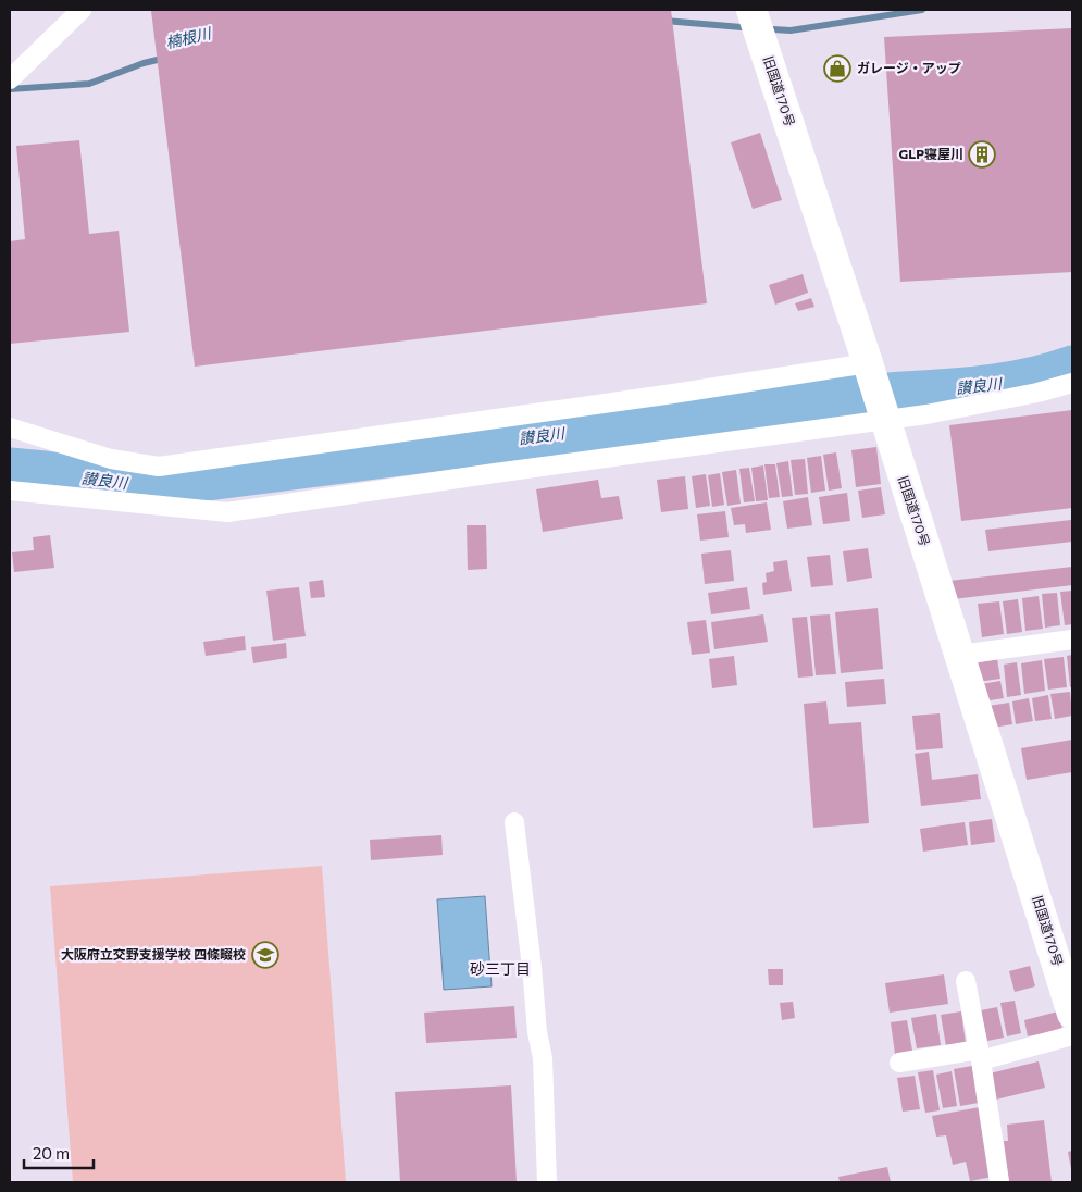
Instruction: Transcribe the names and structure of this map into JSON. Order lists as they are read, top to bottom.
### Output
{
  "streets": {
    "highway": ["旧国道170号"]
  },
  "districts": ["砂三丁目"],
  "water": ["楠根川", "讃良川"],
  "places": {
    "shop": ["ガレージ・アップ"],
    "building": ["GLP寝屋川"],
    "school or university": ["大阪府立交野支援学校 四條畷校"]
  },
  "scale_bar": "20 m"
}
